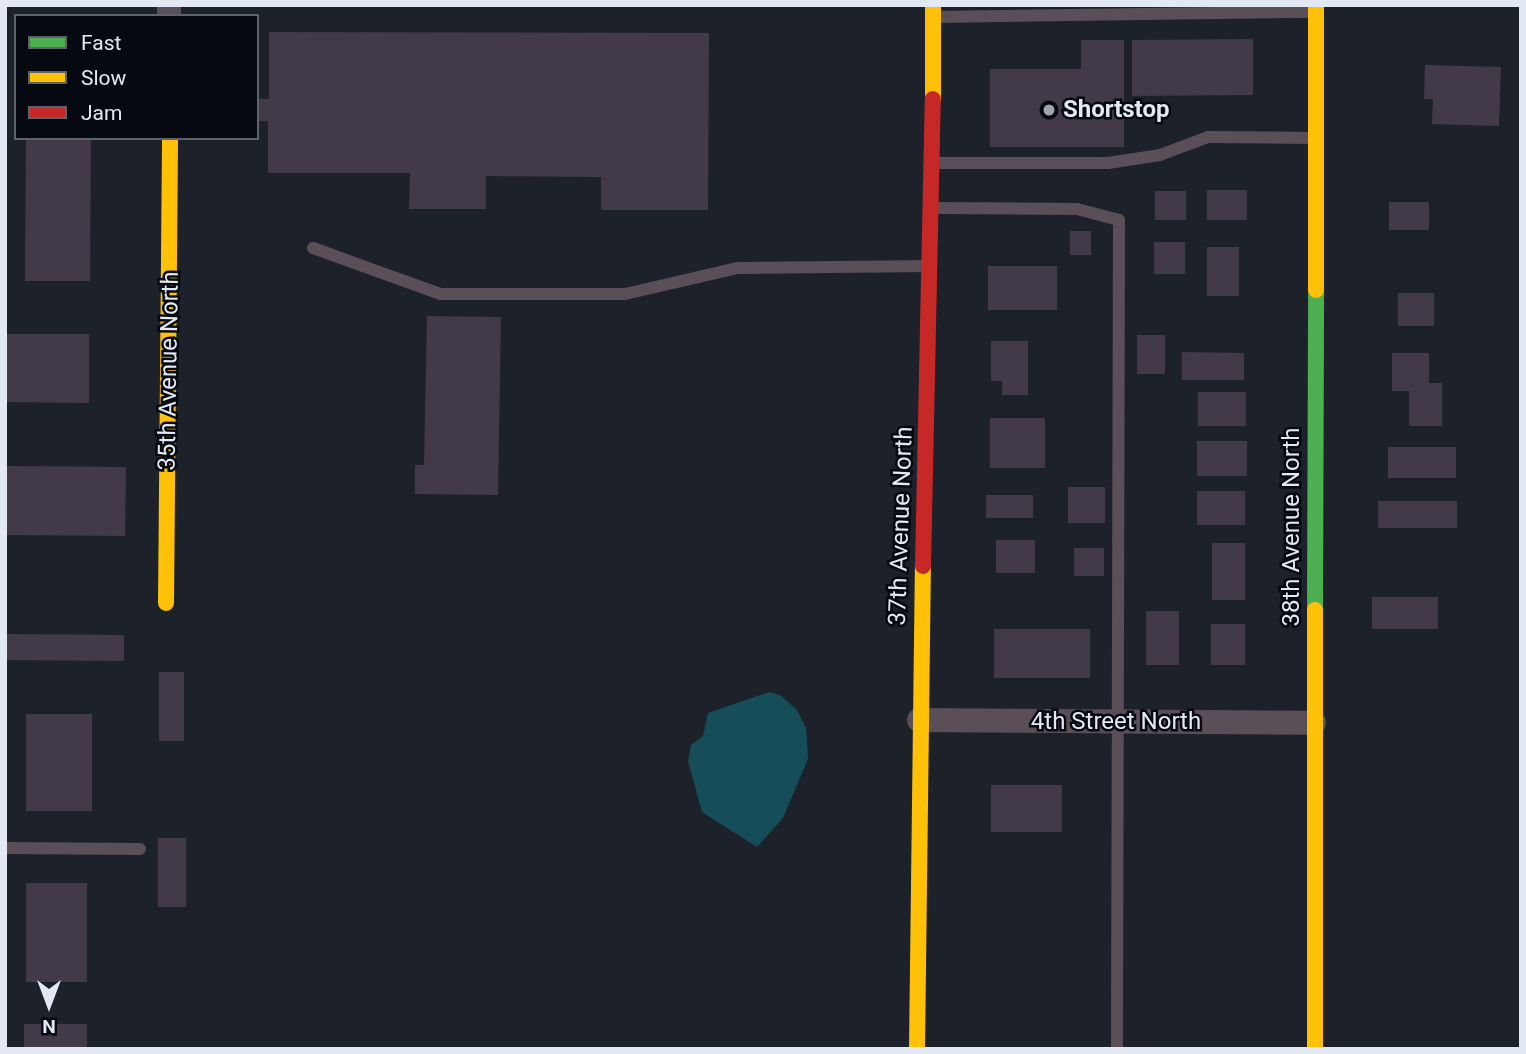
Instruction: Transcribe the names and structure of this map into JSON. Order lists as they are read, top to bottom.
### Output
{
  "streets": {
    "street": [
      "35th Avenue North",
      "37th Avenue North",
      "38th Avenue North",
      "4th Street North"
    ]
  },
  "crossings": [
    ["37th Avenue North", "4th Street North"],
    ["38th Avenue North", "4th Street North"]
  ],
  "places": ["Shortstop"],
  "legend": ["Fast", "Slow", "Jam"],
  "north": "bottom"
}
